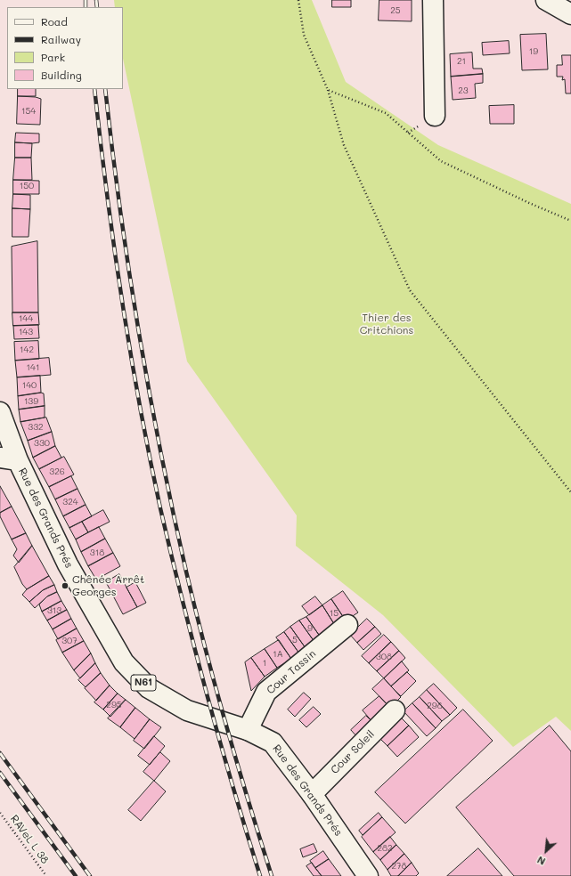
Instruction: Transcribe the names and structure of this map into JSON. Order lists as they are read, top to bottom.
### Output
{
  "streets": {
    "main road": [
      "Rue des Grands Prés",
      "Cour Tassin",
      "N61",
      "Cour Soleil"
    ],
    "path": ["RAVeL L 38"]
  },
  "crossings": [
    ["Rue des Grands Prés", "Cour Tassin"],
    ["Rue des Grands Prés", "Cour Soleil"]
  ],
  "parks": ["Thier des Critchions"],
  "places": ["Chênée Arrêt Georges"],
  "house_numbers": [
    "25",
    "19",
    "21",
    "23",
    "154",
    "150",
    "144",
    "143",
    "142",
    "141",
    "140",
    "139",
    "332",
    "330",
    "326",
    "324",
    "318",
    "313",
    "15",
    "9",
    "5",
    "307",
    "1A",
    "308",
    "1",
    "295",
    "298",
    "282",
    "278"
  ],
  "legend": [
    "Road",
    "Railway",
    "Park",
    "Building"
  ],
  "north": "bottom left"
}
